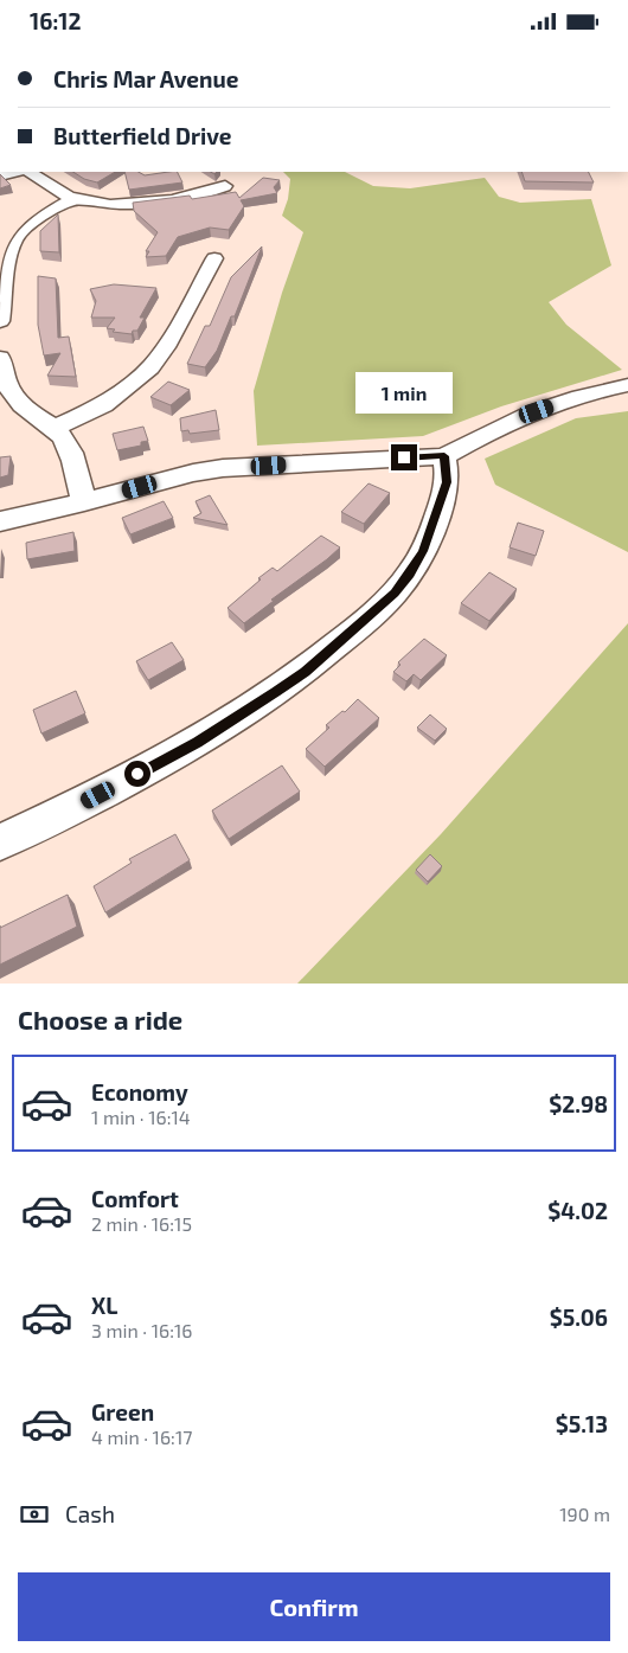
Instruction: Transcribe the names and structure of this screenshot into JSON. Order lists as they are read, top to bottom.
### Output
{
  "page": {
    "status": "16:12",
    "banner": ["Chris Mar Avenue", "Butterfield Drive"],
    "bubble": "1 min",
    "heading": "Choose a ride",
    "list": [
      {
        "name": "Economy",
        "note": "1 min · 16:14",
        "value": "$2.98"
      },
      {
        "name": "Comfort",
        "note": "2 min · 16:15",
        "value": "$4.02"
      },
      {
        "name": "XL",
        "note": "3 min · 16:16",
        "value": "$5.06"
      },
      {
        "name": "Green",
        "note": "4 min · 16:17",
        "value": "$5.13"
      }
    ],
    "pay": ["Cash", "190 m"],
    "buttons": "Confirm"
  }
}
